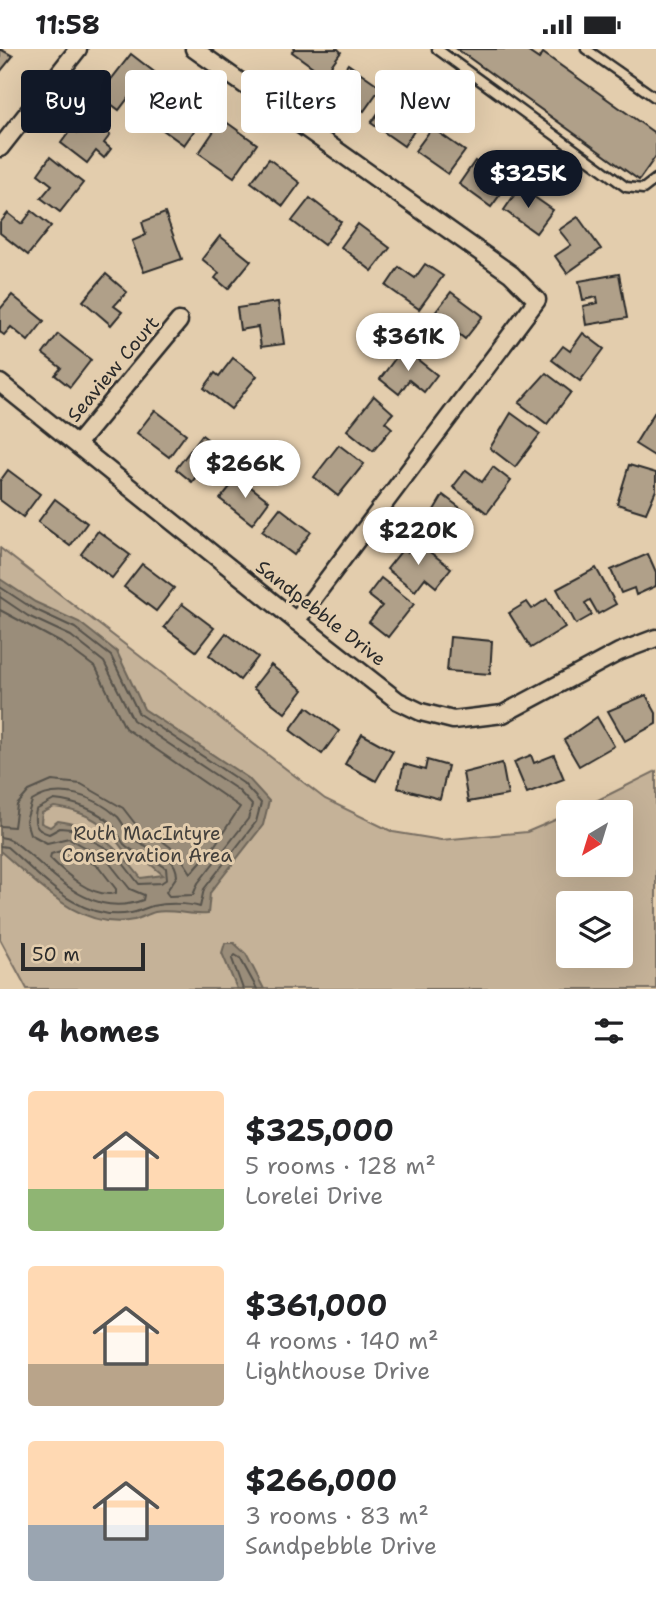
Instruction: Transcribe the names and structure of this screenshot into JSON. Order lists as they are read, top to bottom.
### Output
{
  "streets": {
    "street": ["Seaview Court", "Sandpebble Drive"]
  },
  "crossings": [
    ["Seaview Court", "Sandpebble Drive"]
  ],
  "parks": ["Ruth MacIntyre Conservation Area"],
  "scale_bar": "50 m",
  "north": "bottom left",
  "page": {
    "status": "11:58",
    "chip": [
      "Buy",
      "Rent",
      "Filters",
      "New"
    ],
    "price": [
      "$325K",
      "$361K",
      "$266K",
      "$220K"
    ],
    "scale": "50 m",
    "heading": "4 homes",
    "list": [
      {
        "name": "$325,000",
        "note": "5 rooms · 128 m² · Lorelei Drive"
      },
      {
        "name": "$361,000",
        "note": "4 rooms · 140 m² · Lighthouse Drive"
      },
      {
        "name": "$266,000",
        "note": "3 rooms · 83 m² · Sandpebble Drive"
      }
    ]
  }
}
